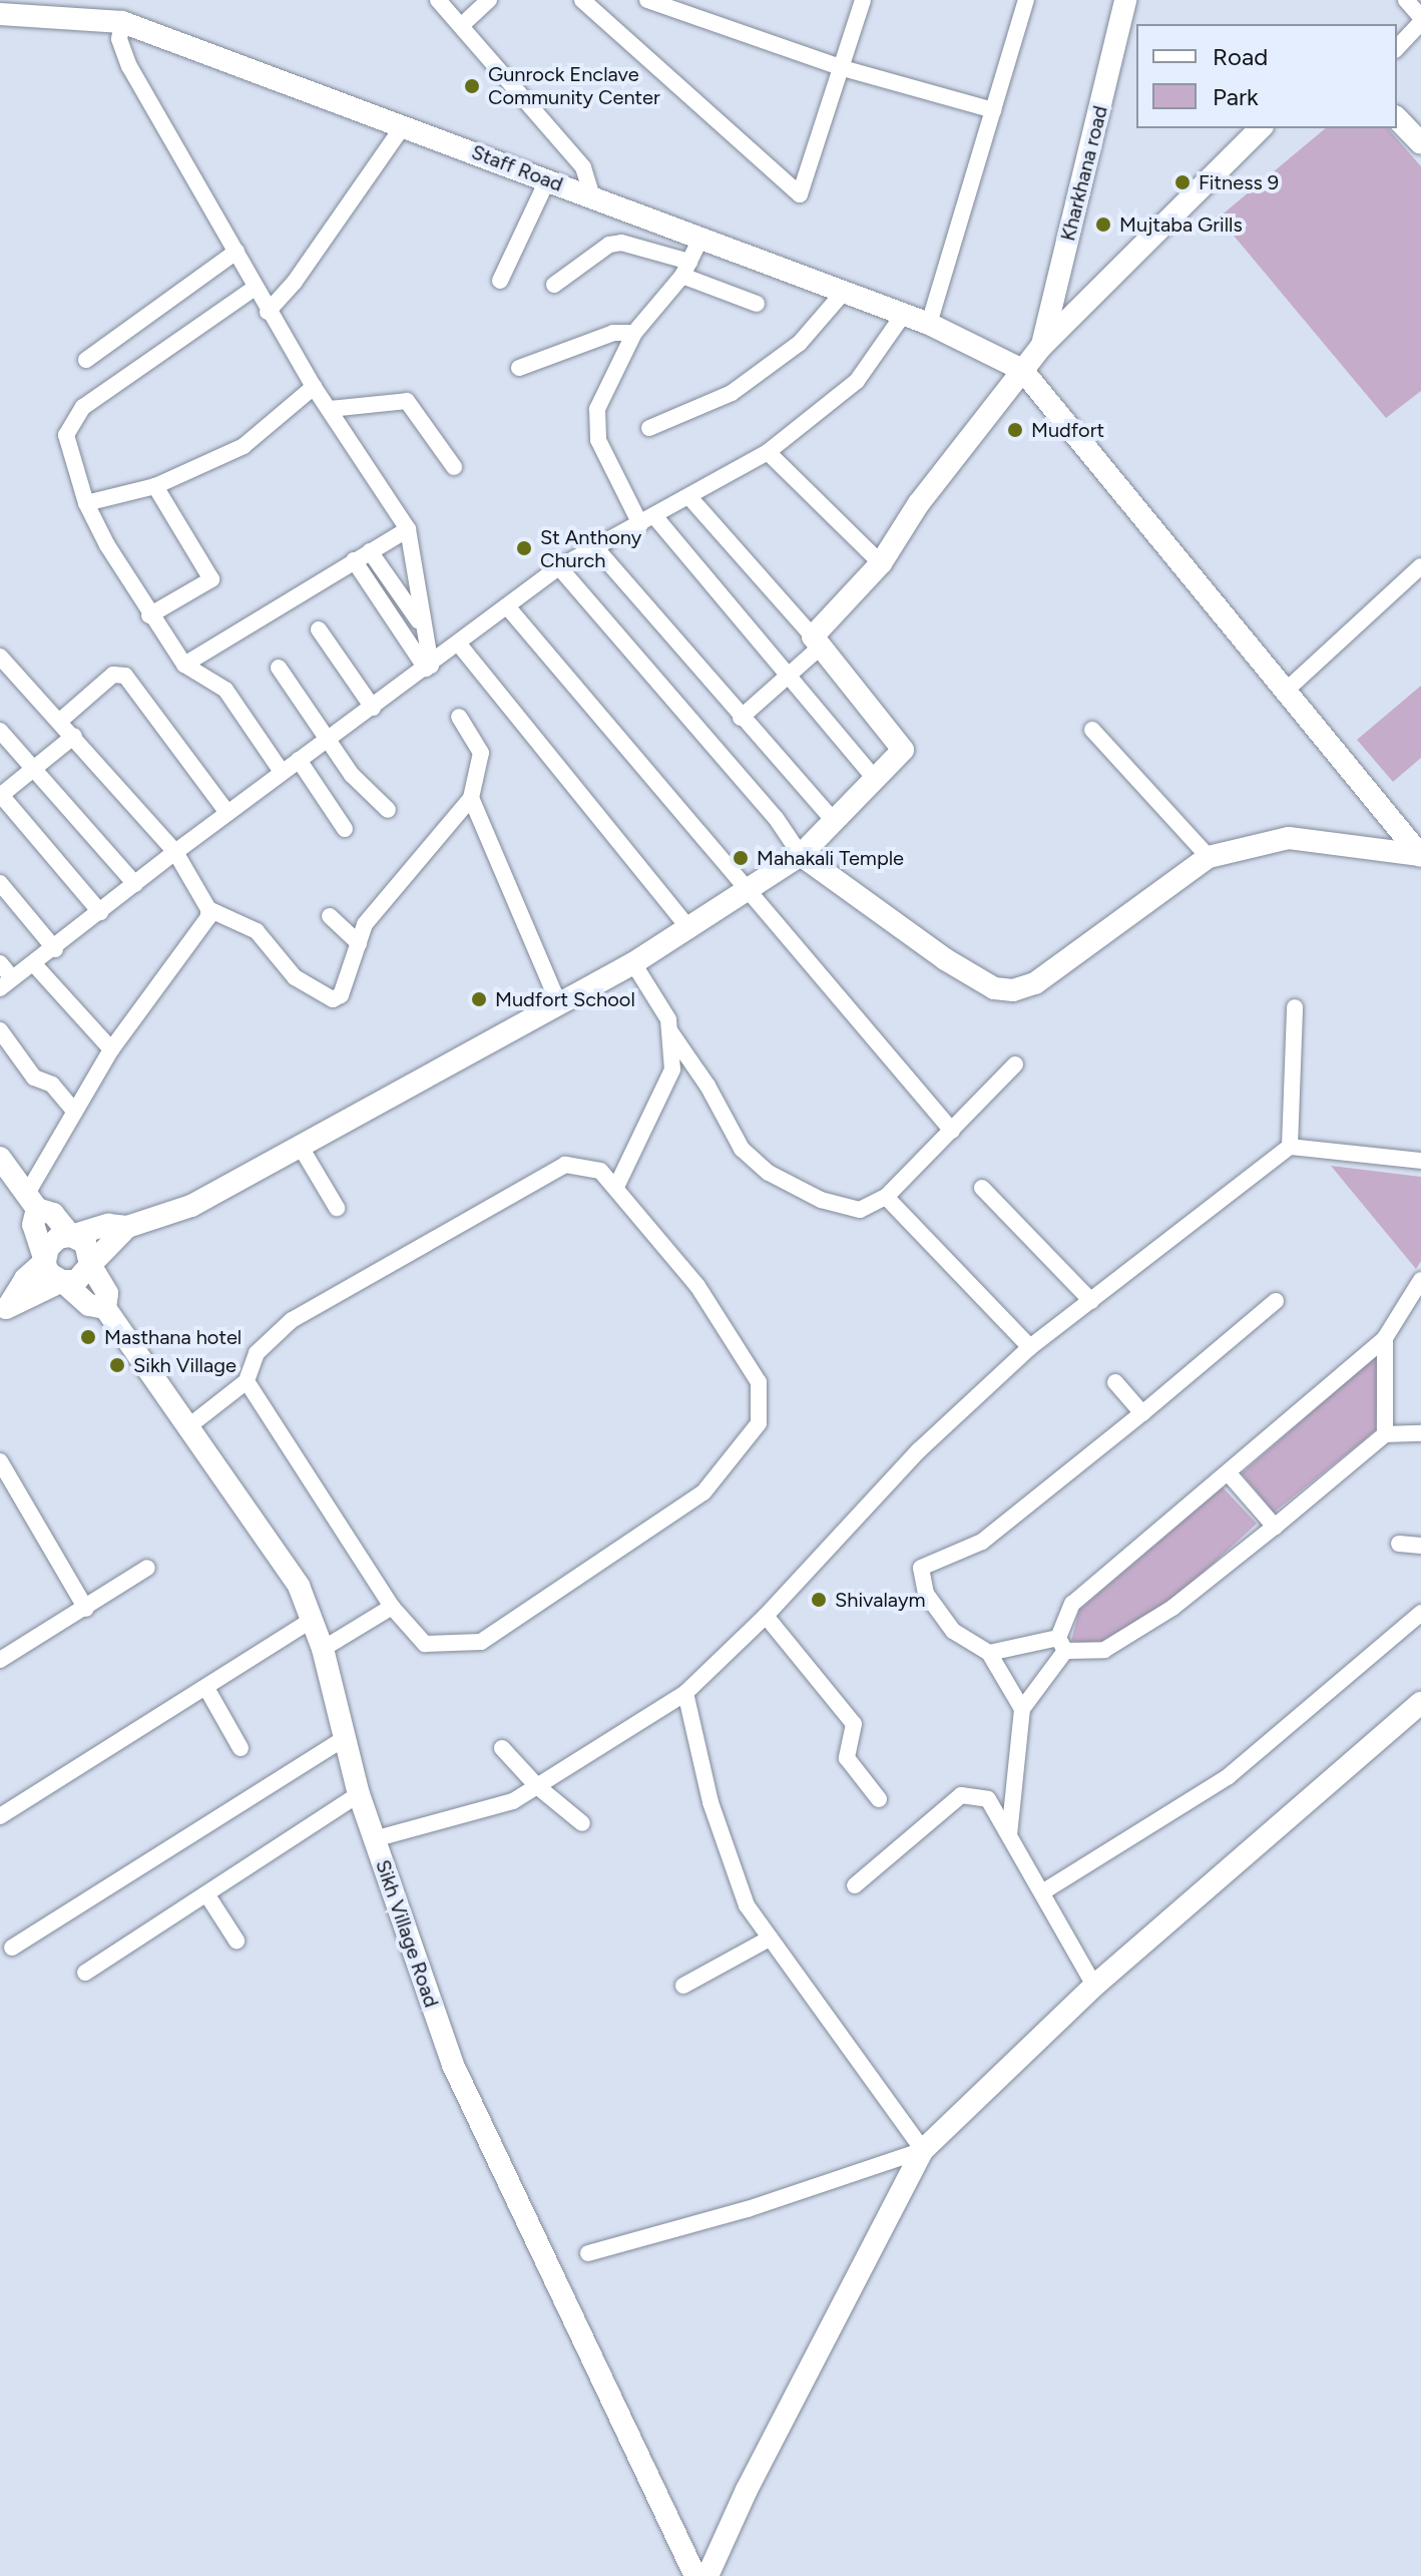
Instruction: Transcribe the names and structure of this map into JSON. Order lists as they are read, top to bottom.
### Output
{
  "streets": {
    "street": ["Staff Road", "Kharkhana road", "Sikh Village Road"]
  },
  "places": [
    "Gunrock Enclave Community Center",
    "Fitness 9",
    "Mujtaba Grills",
    "Mudfort",
    "St Anthony Church",
    "Mahakali Temple",
    "Mudfort School",
    "Masthana hotel",
    "Sikh Village",
    "Shivalaym"
  ],
  "legend": ["Road", "Park"]
}
